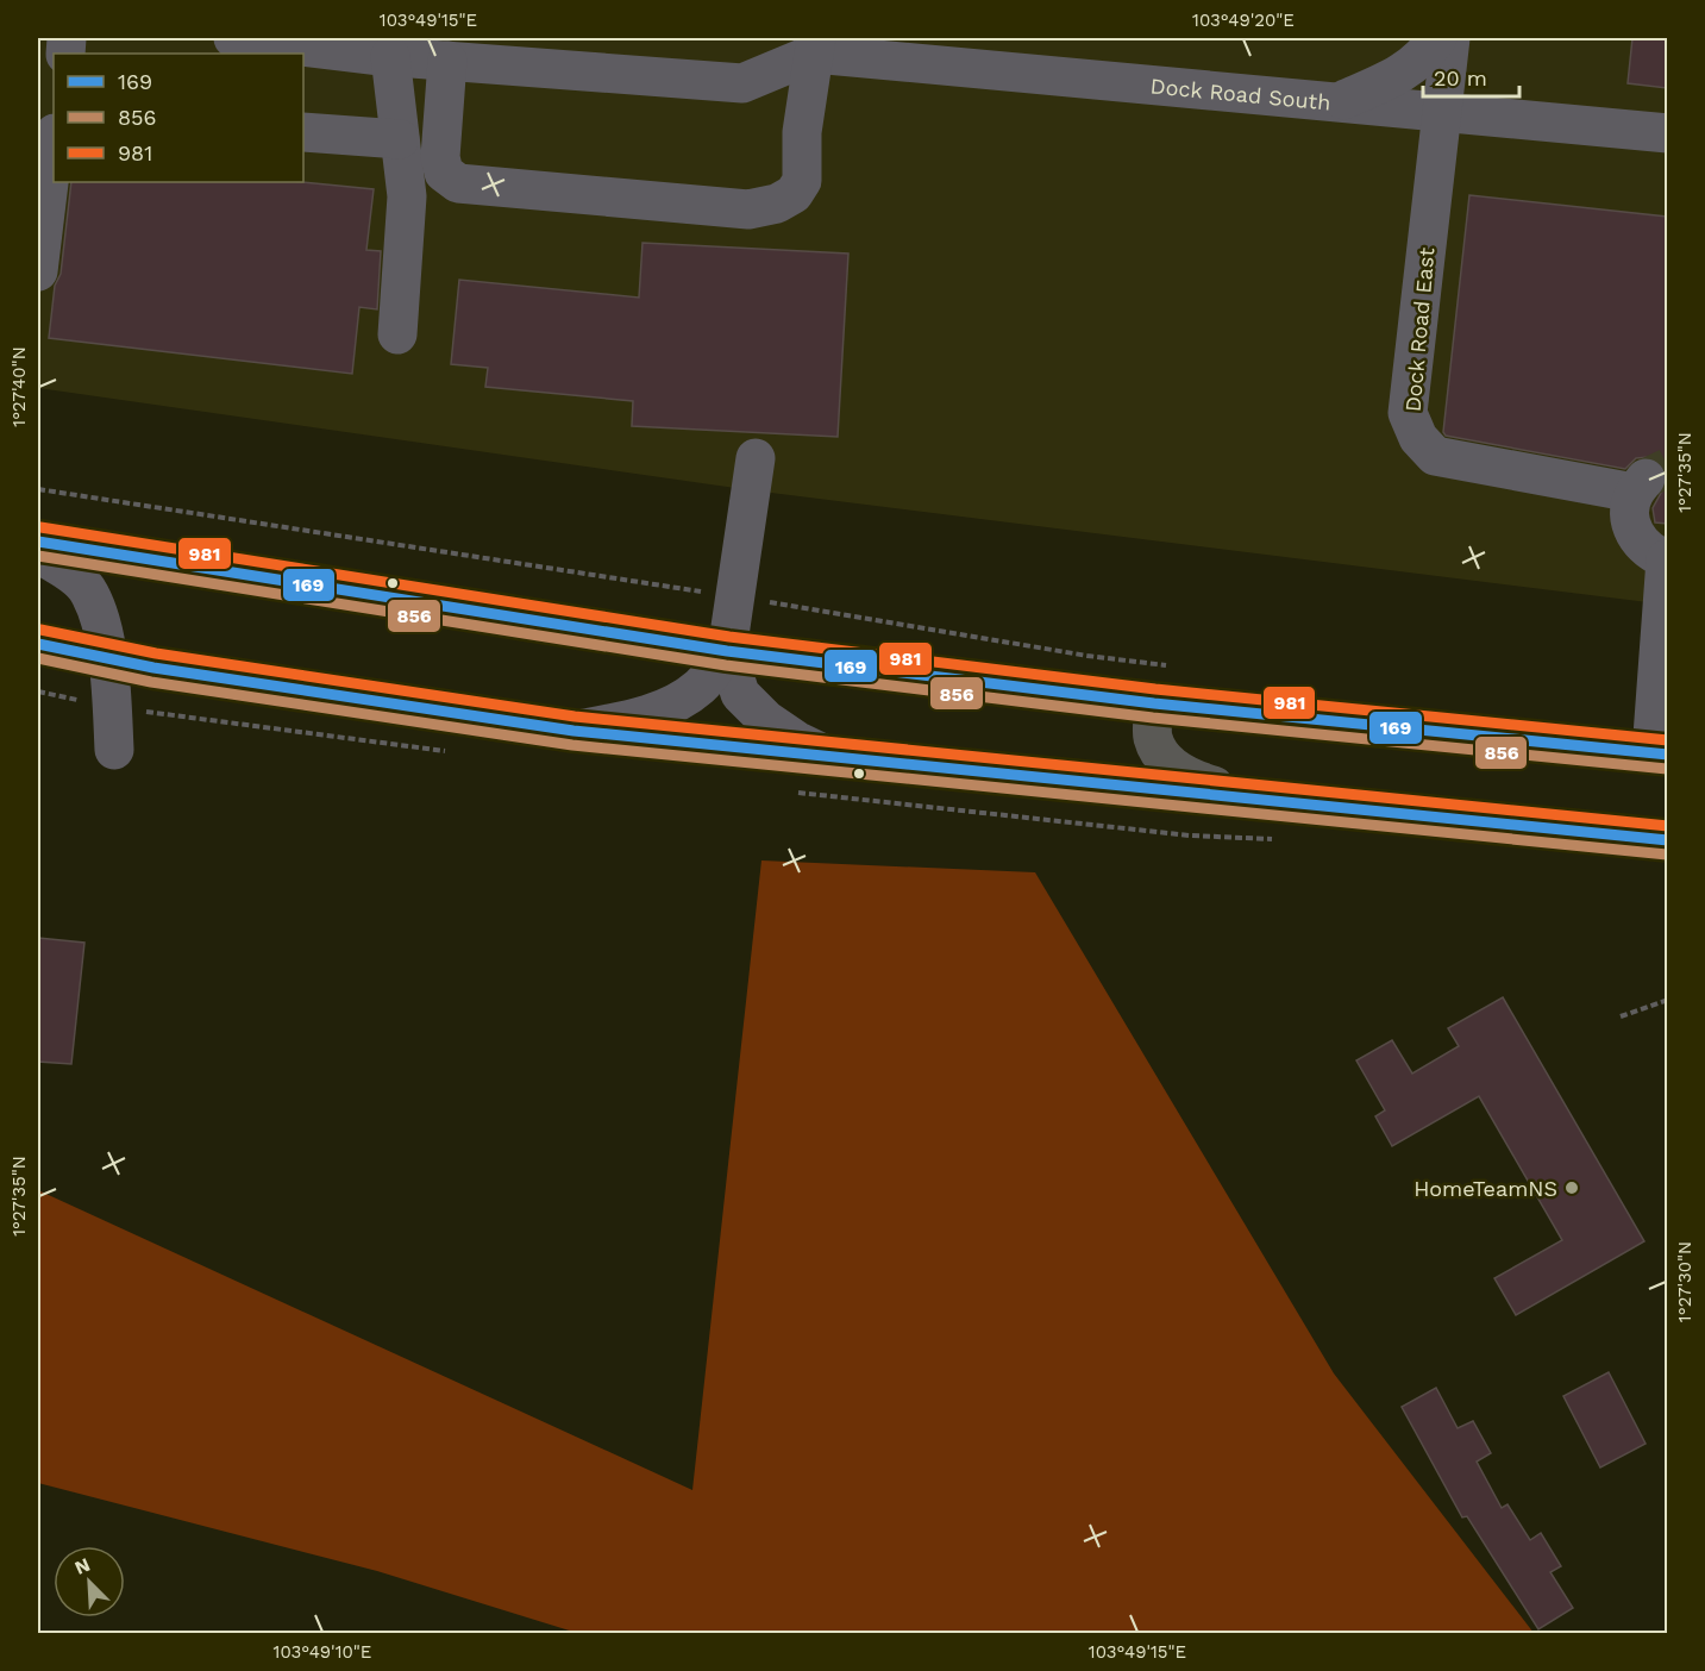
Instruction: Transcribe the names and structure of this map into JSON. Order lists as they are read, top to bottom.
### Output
{
  "streets": {
    "lane": ["Dock Road South", "Dock Road East"]
  },
  "crossings": [
    ["Dock Road South", "Dock Road East"]
  ],
  "places": ["HomeTeamNS"],
  "lines": ["transit line 981", "transit line 169", "transit line 856"],
  "legend": ["169", "856", "981"],
  "scale_bar": "20 m",
  "north": "top left",
  "coordinates": [
    "103°49'15\"E",
    "103°49'20\"E",
    "1°27'40\"N",
    "1°27'35\"N",
    "1°27'30\"N",
    "103°49'10\"E"
  ]
}
